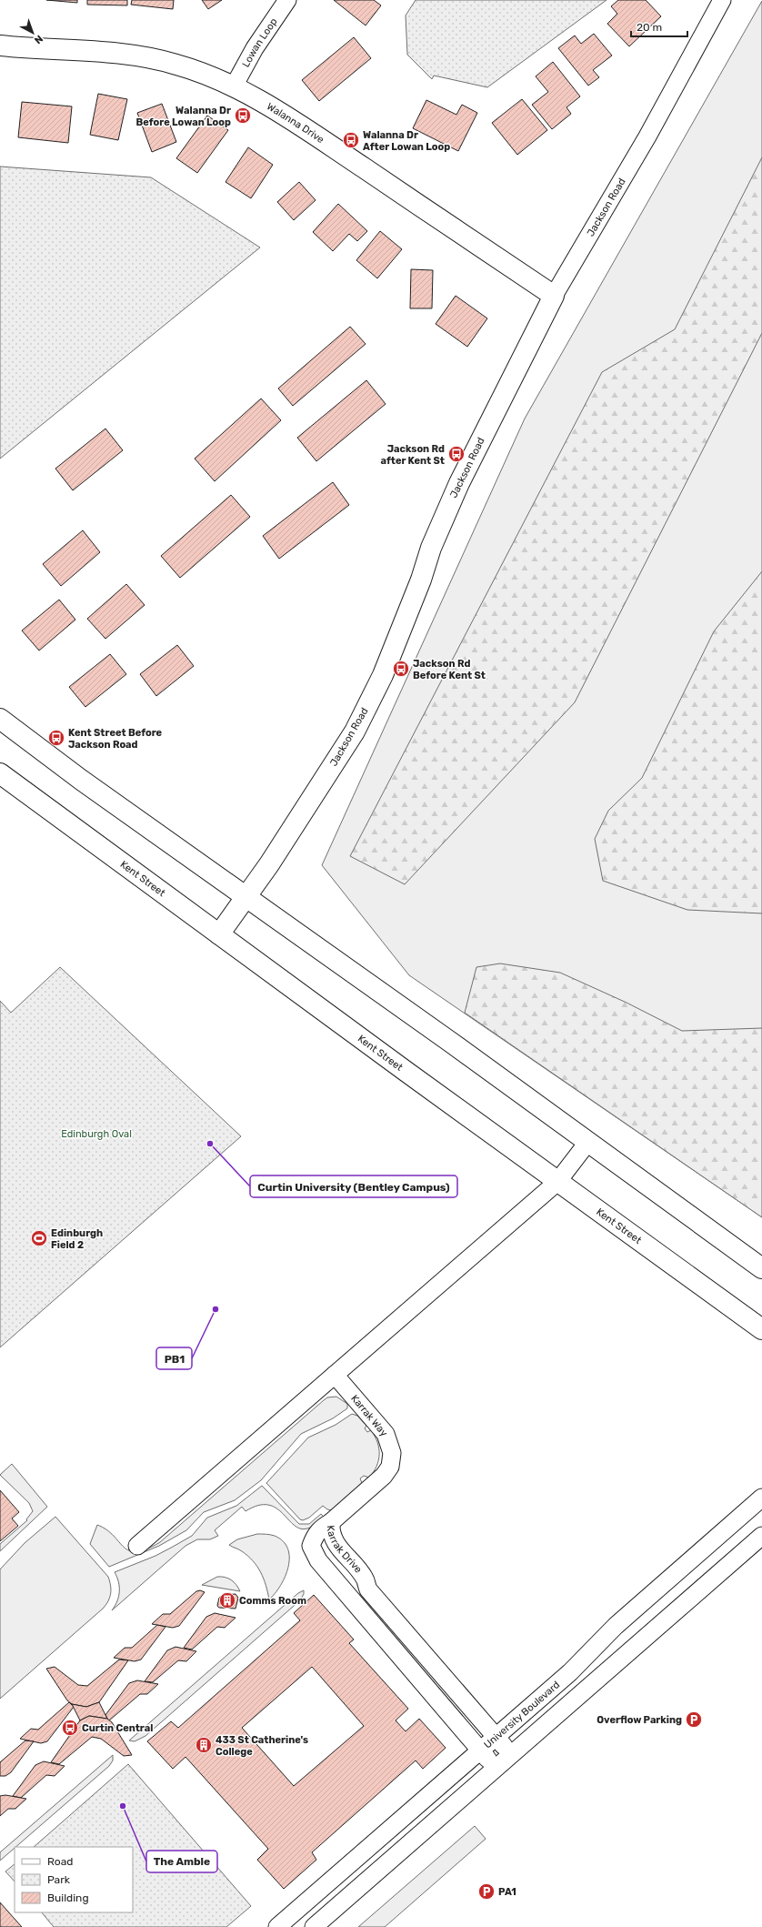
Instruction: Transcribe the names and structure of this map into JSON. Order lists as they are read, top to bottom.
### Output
{
  "streets": {
    "main road": ["Walanna Drive", "Jackson Road", "Kent Street"],
    "street": [
      "Lowan Loop",
      "Karrak Way",
      "Karrak Drive",
      "University Boulevard"
    ]
  },
  "crossings": [
    ["Lowan Loop", "Walanna Drive"],
    ["Walanna Drive", "Jackson Road"],
    ["Jackson Road", "Kent Street"],
    ["Karrak Way", "Karrak Drive"],
    ["Karrak Drive", "University Boulevard"]
  ],
  "parks": ["Edinburgh Oval"],
  "places": {
    "bus stop": [
      "Walanna Dr Before Lowan Loop",
      "Walanna Dr After Lowan Loop",
      "Jackson Rd after Kent St",
      "Jackson Rd Before Kent St",
      "Kent Street Before Jackson Road",
      "Curtin Central"
    ],
    "other": ["Curtin University (Bentley Campus)", "PB1", "The Amble"],
    "sports": ["Edinburgh Field 2"],
    "building": ["Comms Room", "433 St Catherine's College"],
    "parking": ["Overflow Parking", "PA1"]
  },
  "legend": ["Road", "Park", "Building"],
  "scale_bar": "20 m",
  "north": "bottom right"
}
